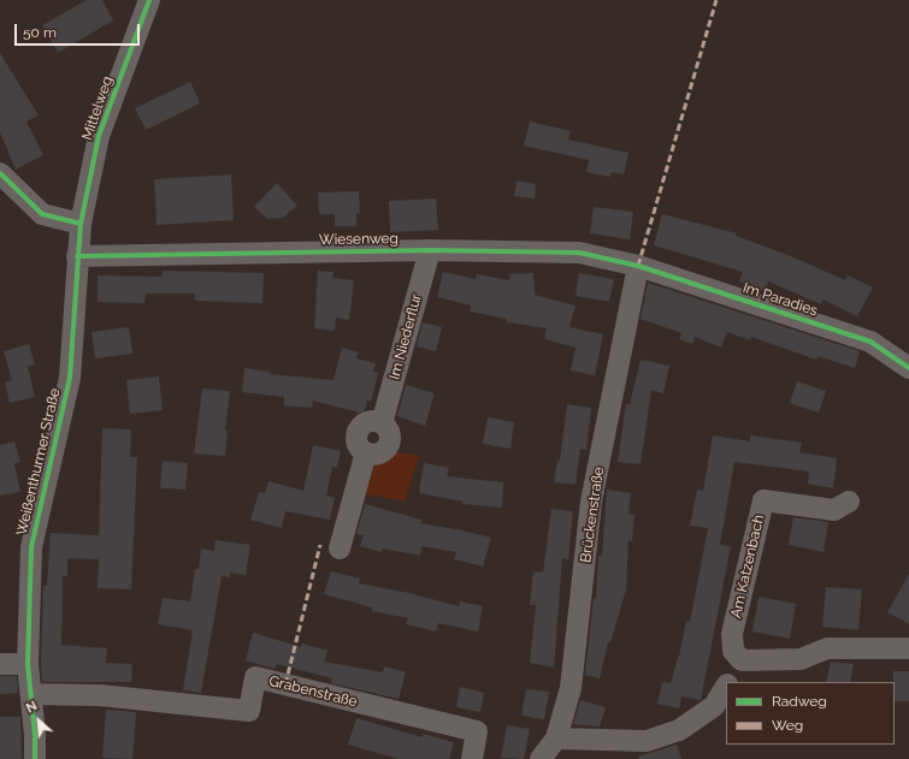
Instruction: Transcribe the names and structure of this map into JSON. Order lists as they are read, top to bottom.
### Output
{
  "streets": {
    "street": [
      "Mittelweg",
      "Wiesenweg",
      "Im Paradies",
      "Im Niederflur",
      "Weißenthurmer Straße",
      "Brückenstraße",
      "Am Katzenbach",
      "Grabenstraße"
    ]
  },
  "crossings": [
    ["Mittelweg", "Wiesenweg"],
    ["Mittelweg", "Weißenthurmer Straße"],
    ["Wiesenweg", "Im Paradies"],
    ["Wiesenweg", "Im Niederflur"],
    ["Wiesenweg", "Weißenthurmer Straße"],
    ["Wiesenweg", "Brückenstraße"],
    ["Im Paradies", "Brückenstraße"],
    ["Weißenthurmer Straße", "Grabenstraße"]
  ],
  "legend": ["Radweg", "Weg"],
  "scale_bar": "50 m",
  "north": "top left"
}
